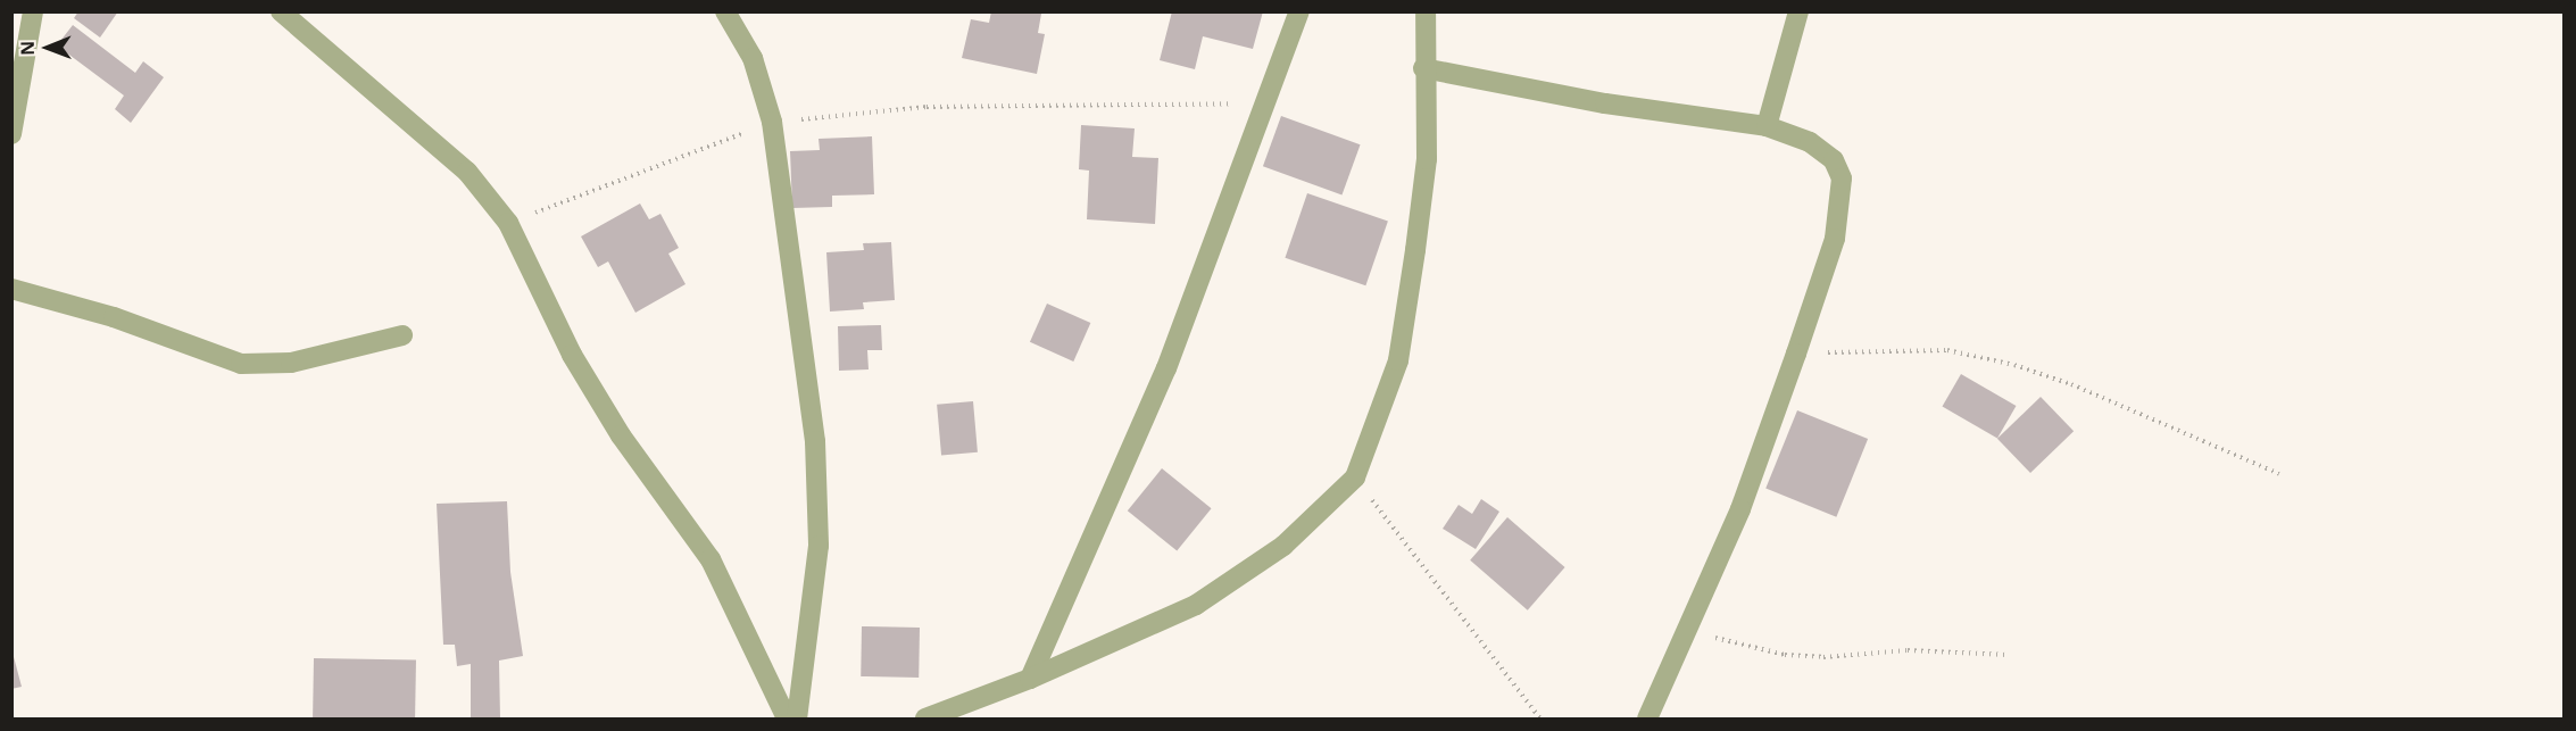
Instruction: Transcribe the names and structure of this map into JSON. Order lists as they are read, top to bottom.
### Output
{
  "north": "left"
}
